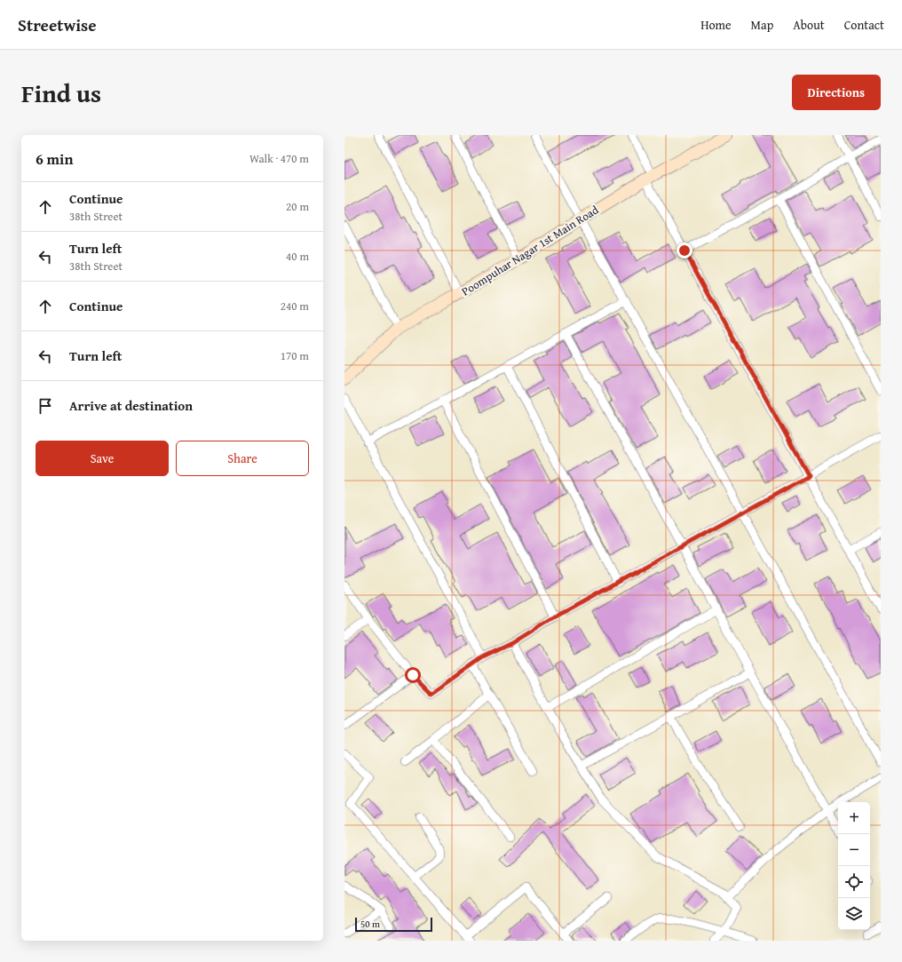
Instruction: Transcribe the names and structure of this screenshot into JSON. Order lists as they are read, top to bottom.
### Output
{
  "streets": {
    "main road": ["Poompuhar Nagar 1st Main Road"]
  },
  "scale_bar": "50 m",
  "page": {
    "header": "Streetwise",
    "nav": [
      "Home",
      "Map",
      "About",
      "Contact"
    ],
    "title": "Find us",
    "buttons": [
      "Directions",
      ["Save", "Share"]
    ],
    "heading": ["6 min", "Walk · 470 m"],
    "list": [
      ["Continue", "38th Street", "20 m"],
      ["Turn left", "38th Street", "40 m"],
      ["Continue", "240 m"],
      ["Turn left", "170 m"],
      "Arrive at destination"
    ],
    "map_buttons": ["+", "−"],
    "scale": "50 m"
  }
}
